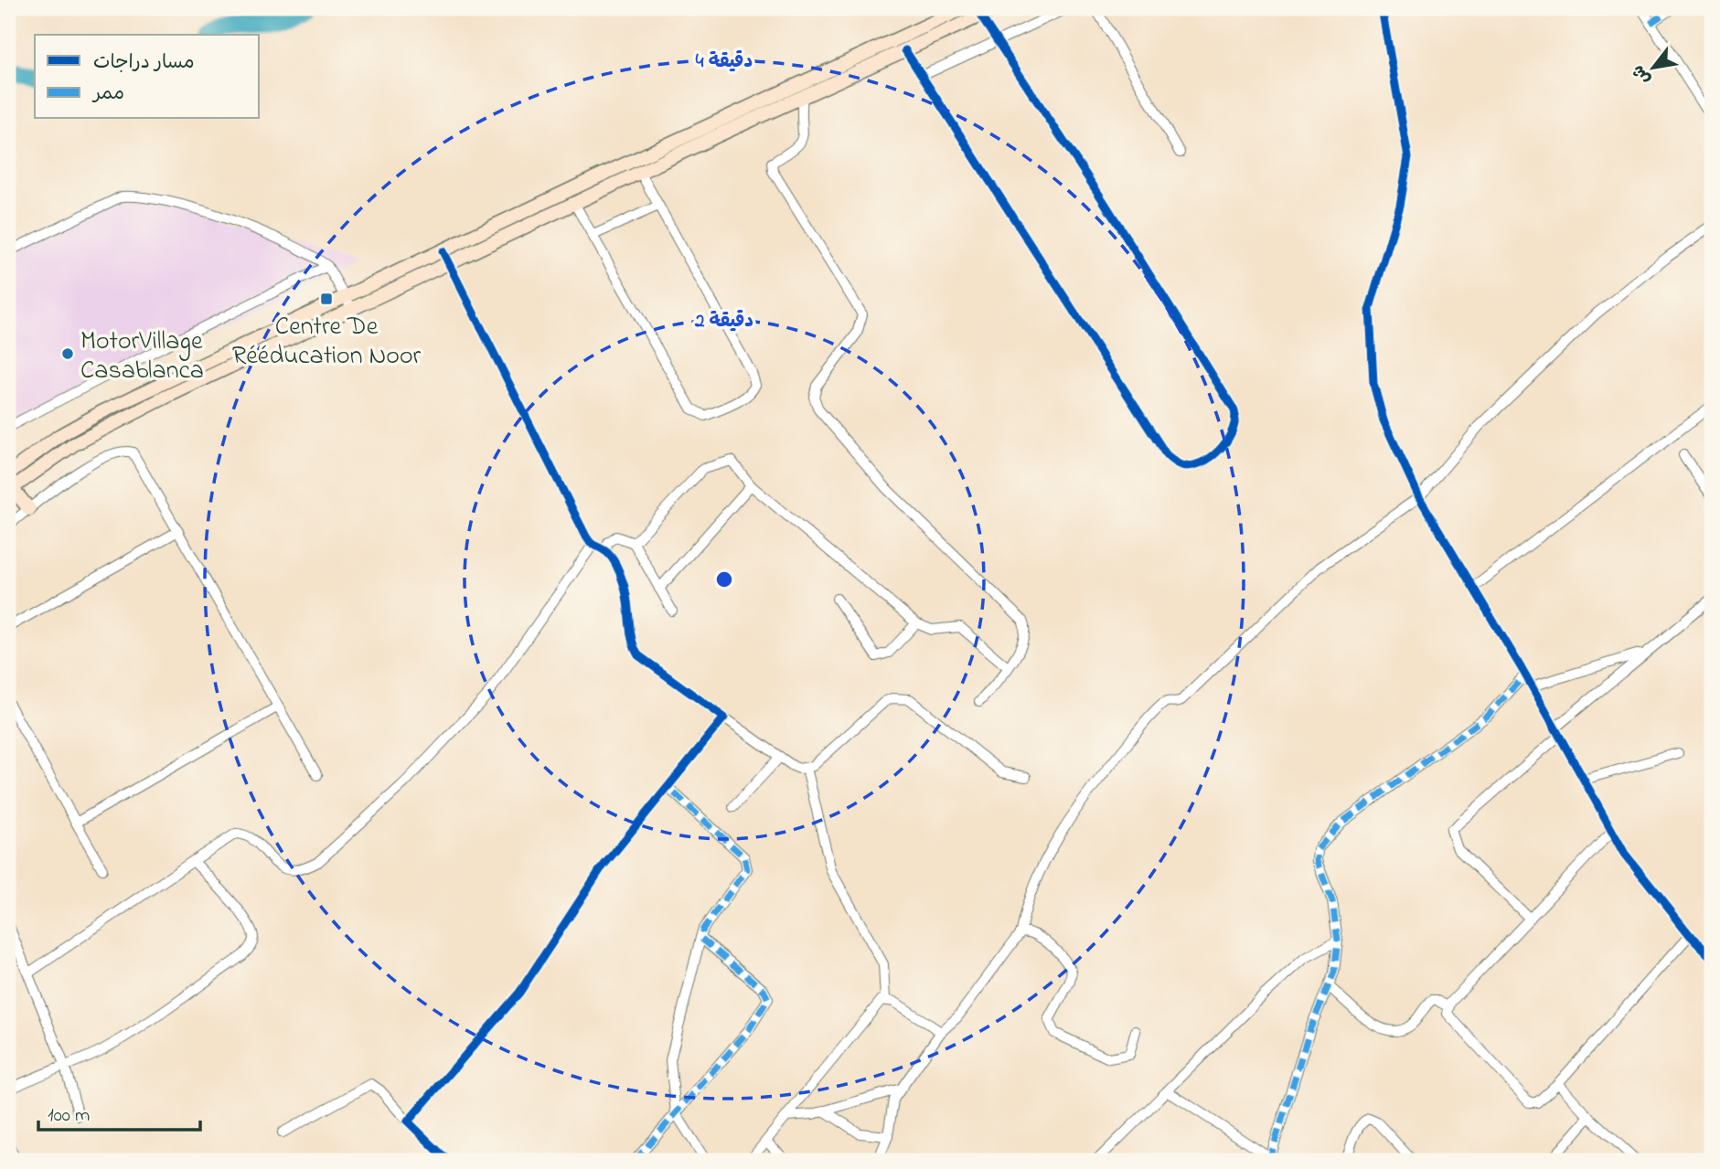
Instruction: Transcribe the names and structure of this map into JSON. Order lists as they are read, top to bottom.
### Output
{
  "places": {
    "transit": ["Centre De Rééducation Noor"],
    "other": ["MotorVillage Casablanca"]
  },
  "legend": ["مسار دراجات", "ممر"],
  "scale_bar": "100 m",
  "north": "bottom left",
  "rings": ["4 دقيقة", "2 دقيقة"]
}
